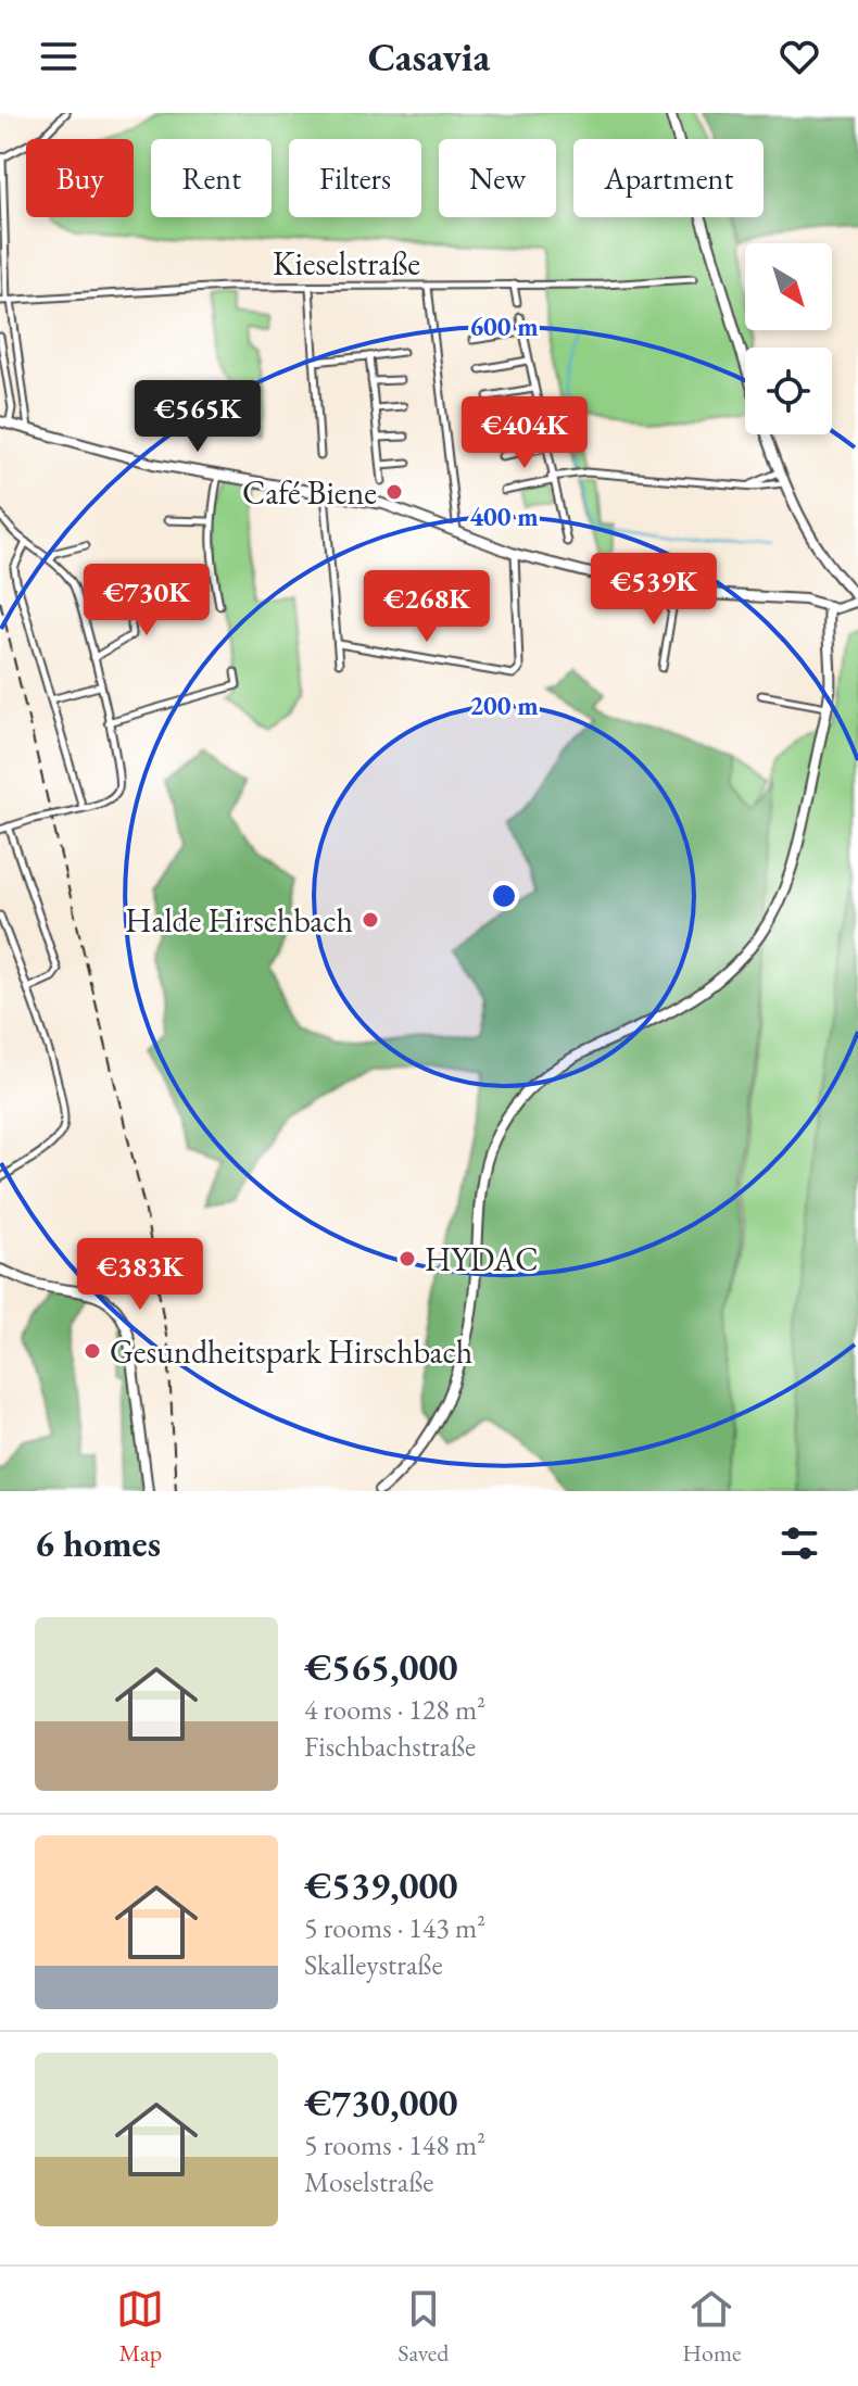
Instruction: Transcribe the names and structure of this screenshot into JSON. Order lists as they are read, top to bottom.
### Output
{
  "streets": {
    "street": ["Kieselstraße"]
  },
  "places": [
    "Café Biene",
    "Halde Hirschbach",
    "HYDAC",
    "Gesundheitspark Hirschbach"
  ],
  "north": "bottom right",
  "page": {
    "header": "Casavia",
    "chip": [
      "Buy",
      "Rent",
      "Filters",
      "New",
      "Apartment"
    ],
    "price": [
      "€565K",
      "€404K",
      "€539K",
      "€730K",
      "€268K",
      "€383K"
    ],
    "heading": "6 homes",
    "list": [
      {
        "name": "€565,000",
        "note": "4 rooms · 128 m² · Fischbachstraße"
      },
      {
        "name": "€539,000",
        "note": "5 rooms · 143 m² · Skalleystraße"
      },
      {
        "name": "€730,000",
        "note": "5 rooms · 148 m² · Moselstraße"
      }
    ],
    "tabs": ["Map", "Saved", "Home"]
  },
  "rings": ["600 m", "400 m", "200 m"]
}
